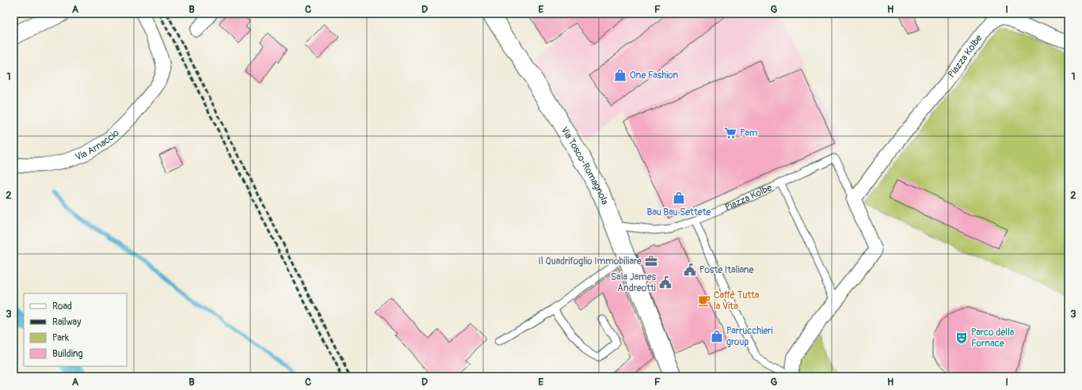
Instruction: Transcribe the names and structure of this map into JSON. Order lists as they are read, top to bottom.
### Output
{
  "streets": {
    "main road": ["Via Tosco-Romagnola"],
    "street": ["Piazza Kolbe", "Via Arnaccio"]
  },
  "crossings": [
    ["Piazza Kolbe", "Via Tosco-Romagnola"]
  ],
  "places": {
    "shop": ["One Fashion", "Bau Bau Settete", "Parrucchieri group"],
    "supermarket": ["Pam"],
    "office": ["Il Quadrifoglio Immobiliare"],
    "public building": ["Poste Italiane", "Sala James Andreotti"],
    "cafe": ["Caffè Tutta la Vita"],
    "theatre": ["Parco della Fornace"]
  },
  "legend": [
    "Road",
    "Railway",
    "Park",
    "Building"
  ],
  "grid": {
    "columns": [
      "A",
      "B",
      "C",
      "D",
      "E",
      "F",
      "G",
      "H",
      "I"
    ],
    "rows": ["1", "2", "3"]
  }
}
